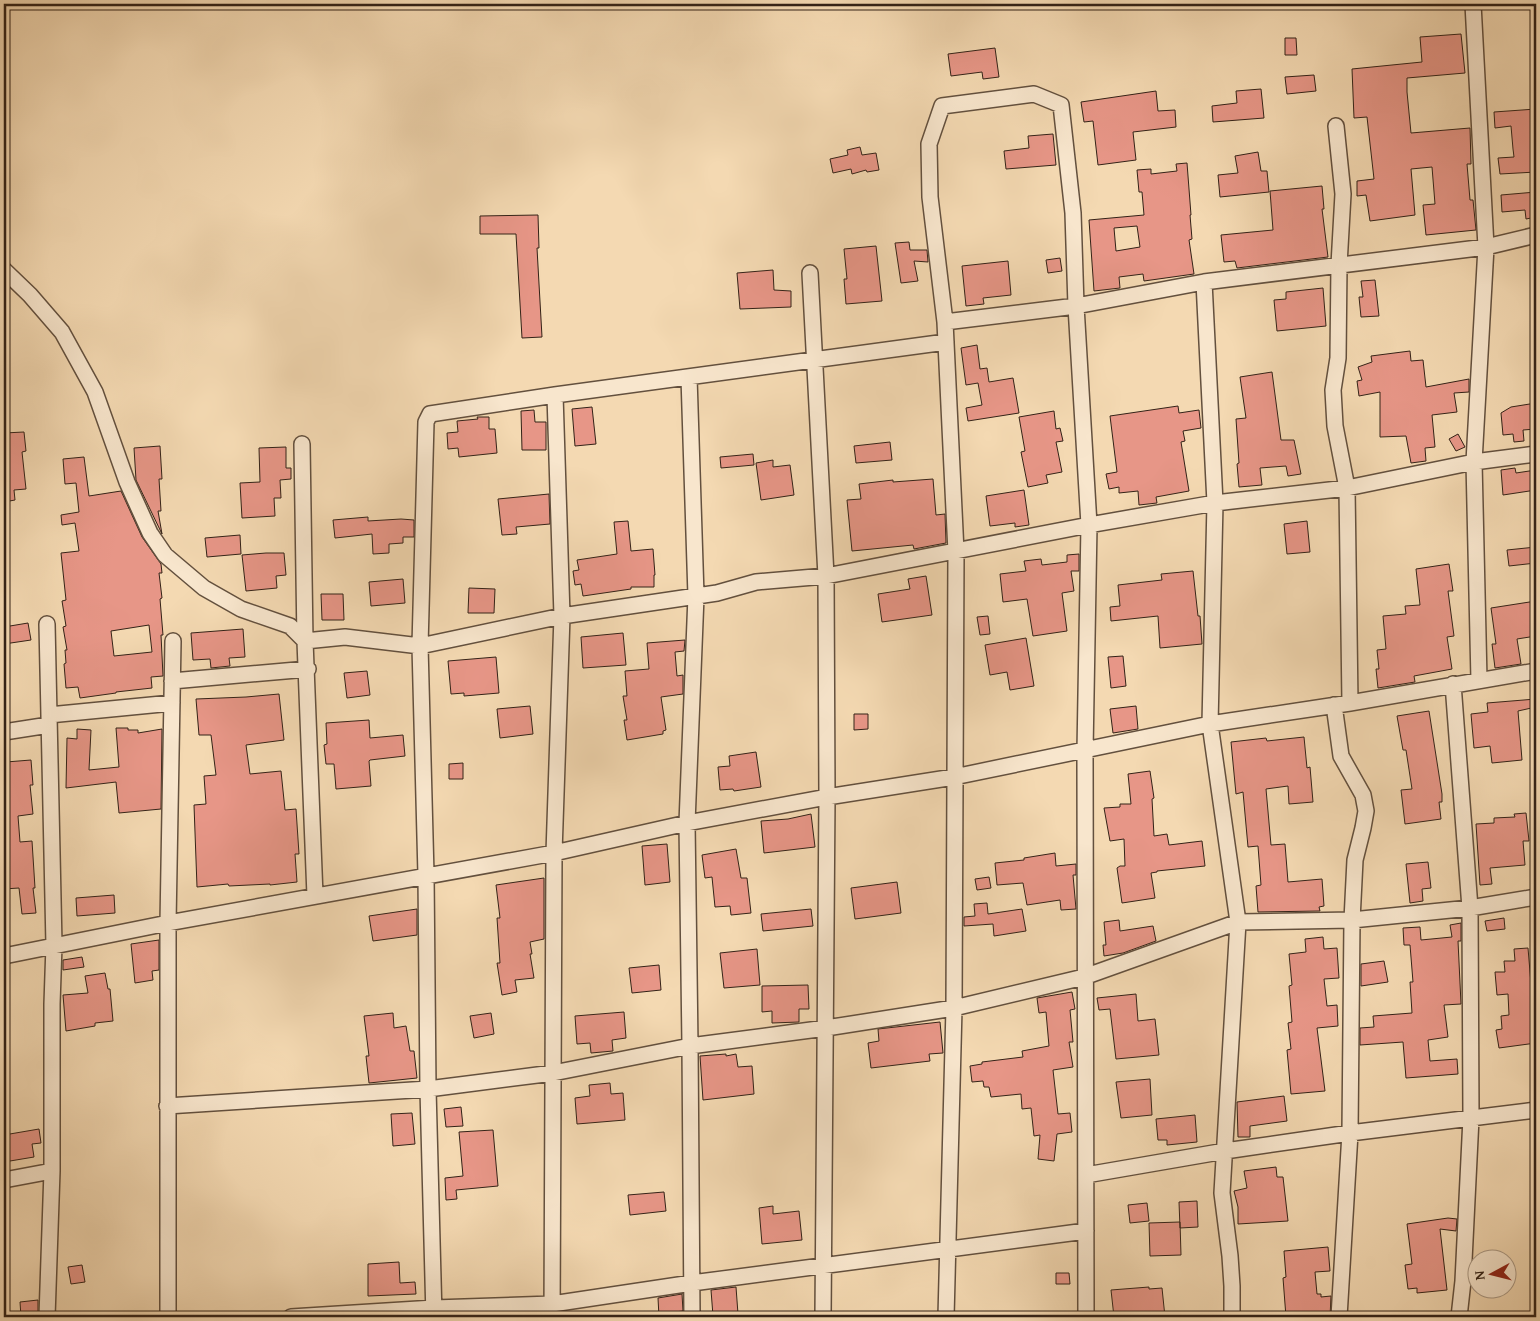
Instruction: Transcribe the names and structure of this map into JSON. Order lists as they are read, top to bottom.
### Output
{
  "north": "left"
}
